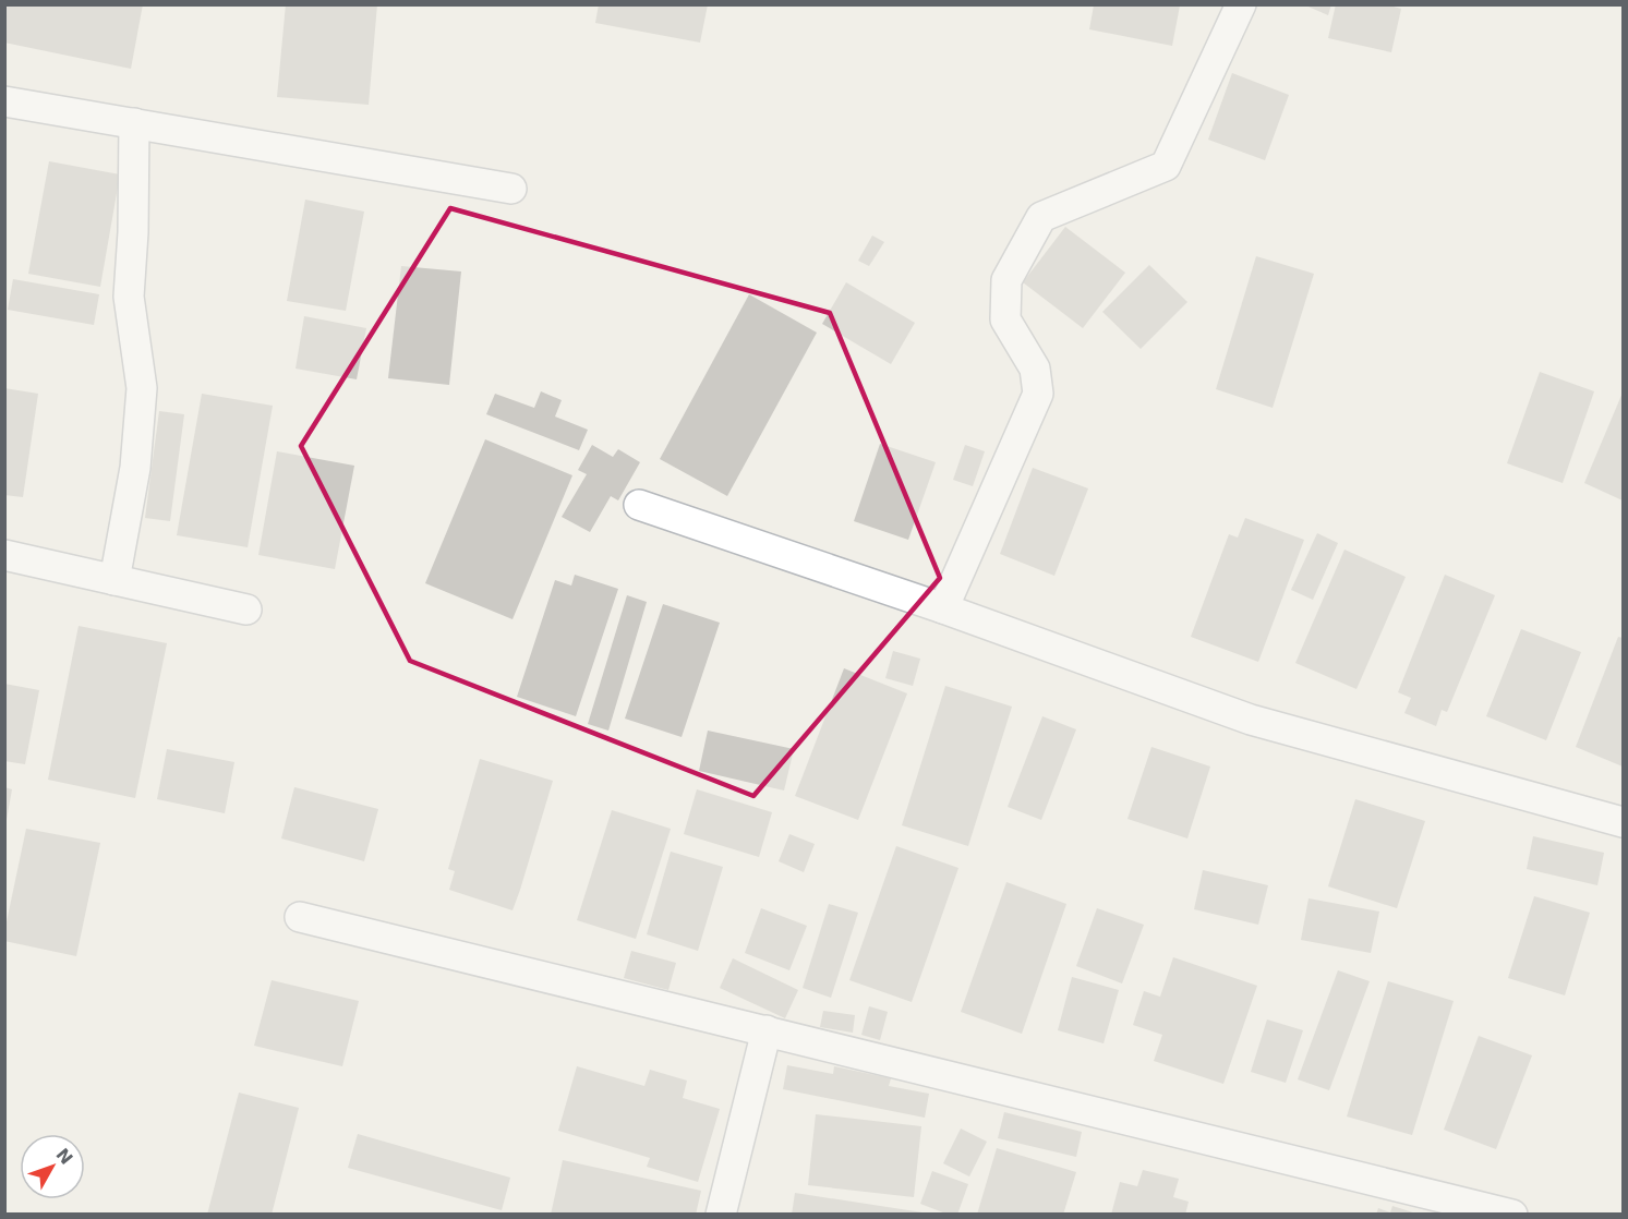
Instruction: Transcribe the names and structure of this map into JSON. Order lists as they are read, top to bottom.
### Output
{
  "north": "top right"
}
